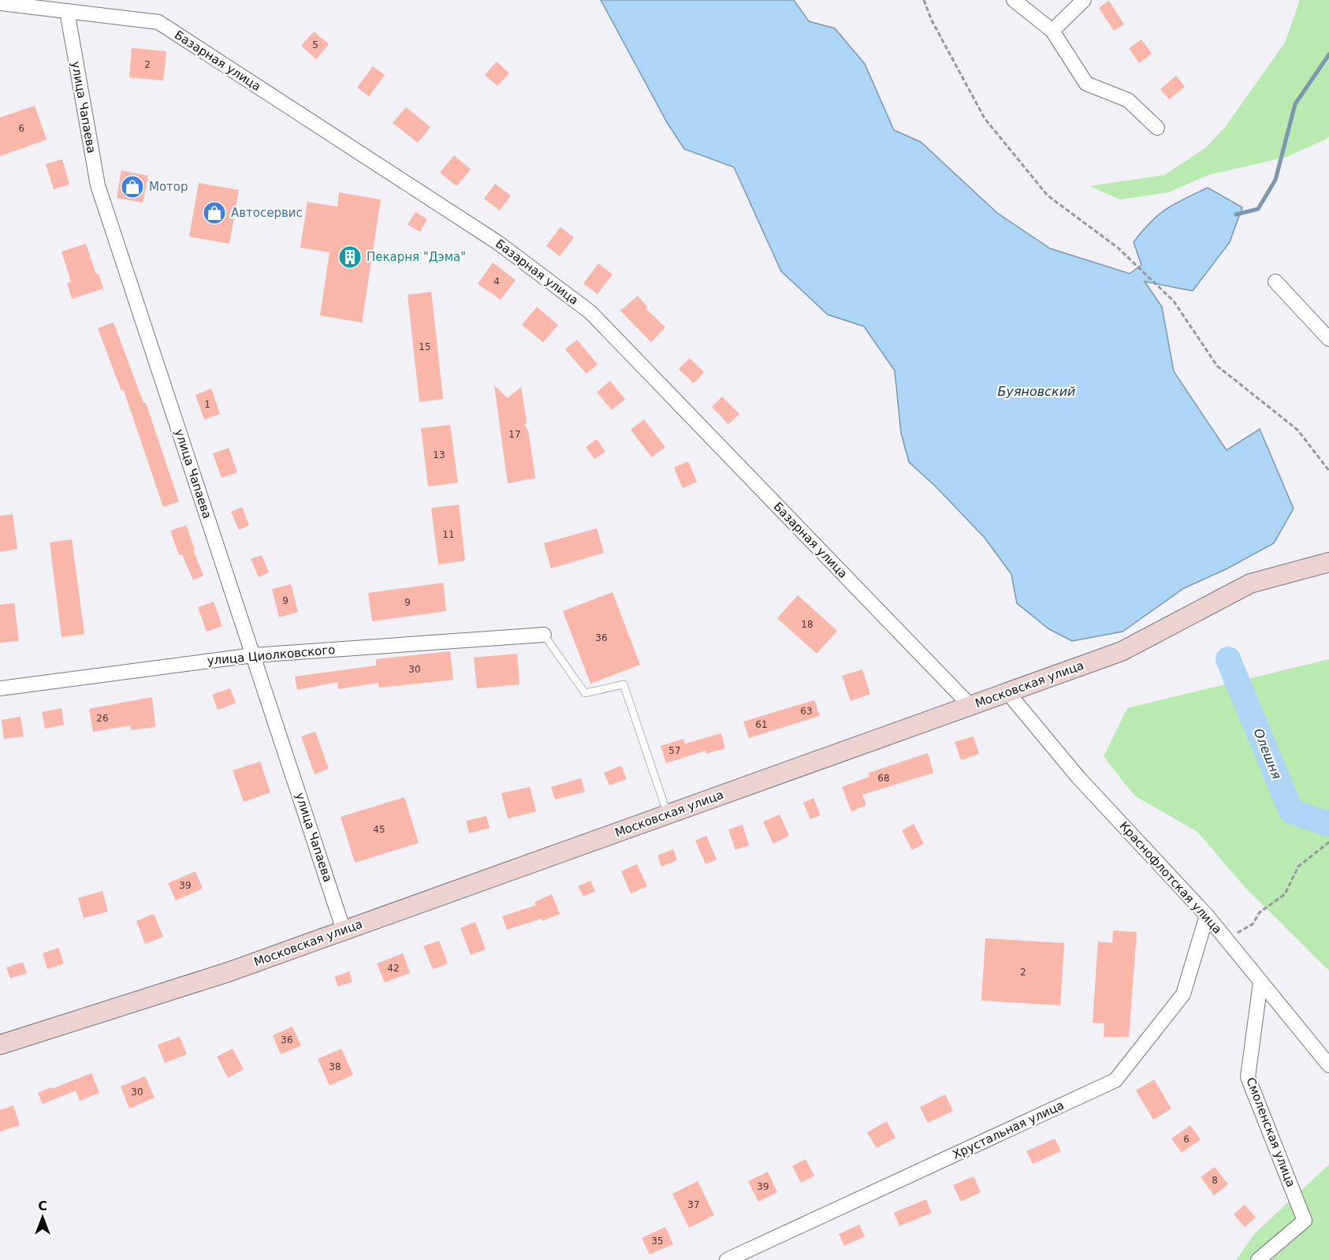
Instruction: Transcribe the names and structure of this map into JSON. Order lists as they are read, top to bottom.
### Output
{
  "streets": {
    "street": [
      "Базарная улица",
      "улица Чапаева",
      "улица Циолковского",
      "Московская улица",
      "Краснофлотская улица",
      "Хрустальная улица",
      "Смоленская улица"
    ]
  },
  "crossings": [
    ["Базарная улица", "улица Чапаева"],
    ["Базарная улица", "Московская улица"],
    ["улица Чапаева", "улица Циолковского"],
    ["улица Чапаева", "Московская улица"],
    ["Московская улица", "Краснофлотская улица"],
    ["Краснофлотская улица", "Хрустальная улица"],
    ["Краснофлотская улица", "Смоленская улица"]
  ],
  "water": ["Буяновский", "Олешня"],
  "places": {
    "shop": ["Мотор", "Автосервис"],
    "building": ["Пекарня \"Дэма\""]
  },
  "house_numbers": [
    "5",
    "2",
    "6",
    "4",
    "15",
    "1",
    "17",
    "13",
    "11",
    "9",
    "9",
    "18",
    "36",
    "30",
    "63",
    "26",
    "61",
    "57",
    "68",
    "45",
    "39",
    "42",
    "2",
    "36",
    "38",
    "30",
    "6",
    "8",
    "39",
    "37",
    "35"
  ],
  "north": "top"
}
